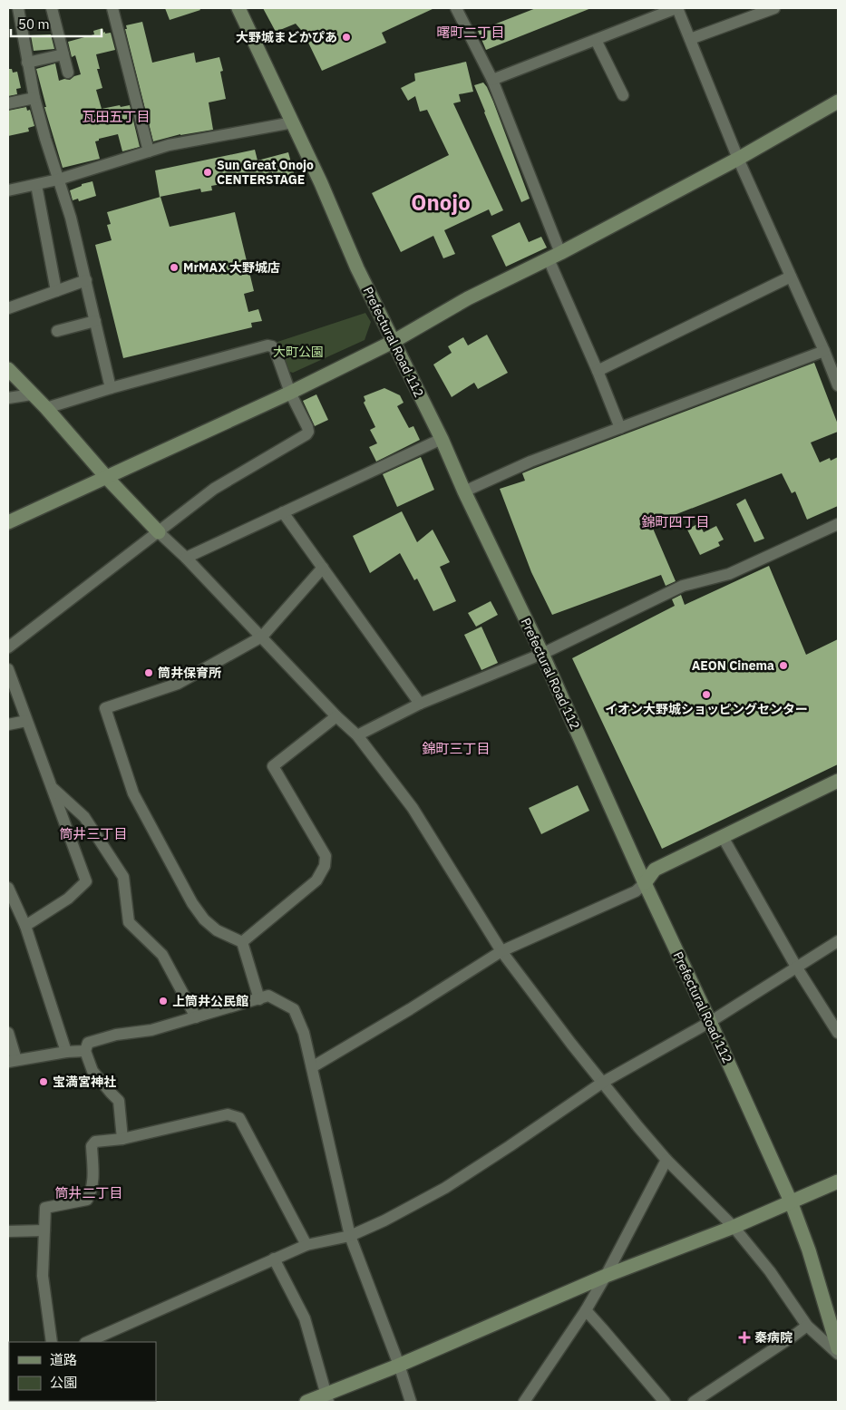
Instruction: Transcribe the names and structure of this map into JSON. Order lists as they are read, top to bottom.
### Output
{
  "streets": {
    "street": ["Prefectural Road 112"]
  },
  "districts": [
    "曙町二丁目",
    "瓦田五丁目",
    "Onojo",
    "錦町四丁目",
    "錦町三丁目",
    "筒井三丁目",
    "筒井二丁目"
  ],
  "parks": ["大町公園"],
  "places": {
    "other": [
      "大野城まどかぴあ",
      "Sun Great Onojo CENTERSTAGE",
      "MrMAX 大野城店",
      "AEON Cinema",
      "筒井保育所",
      "イオン大野城ショッピングセンター",
      "上筒井公民館",
      "宝満宮神社"
    ],
    "health": ["秦病院"]
  },
  "legend": ["道路", "公園"],
  "scale_bar": "50 m"
}
